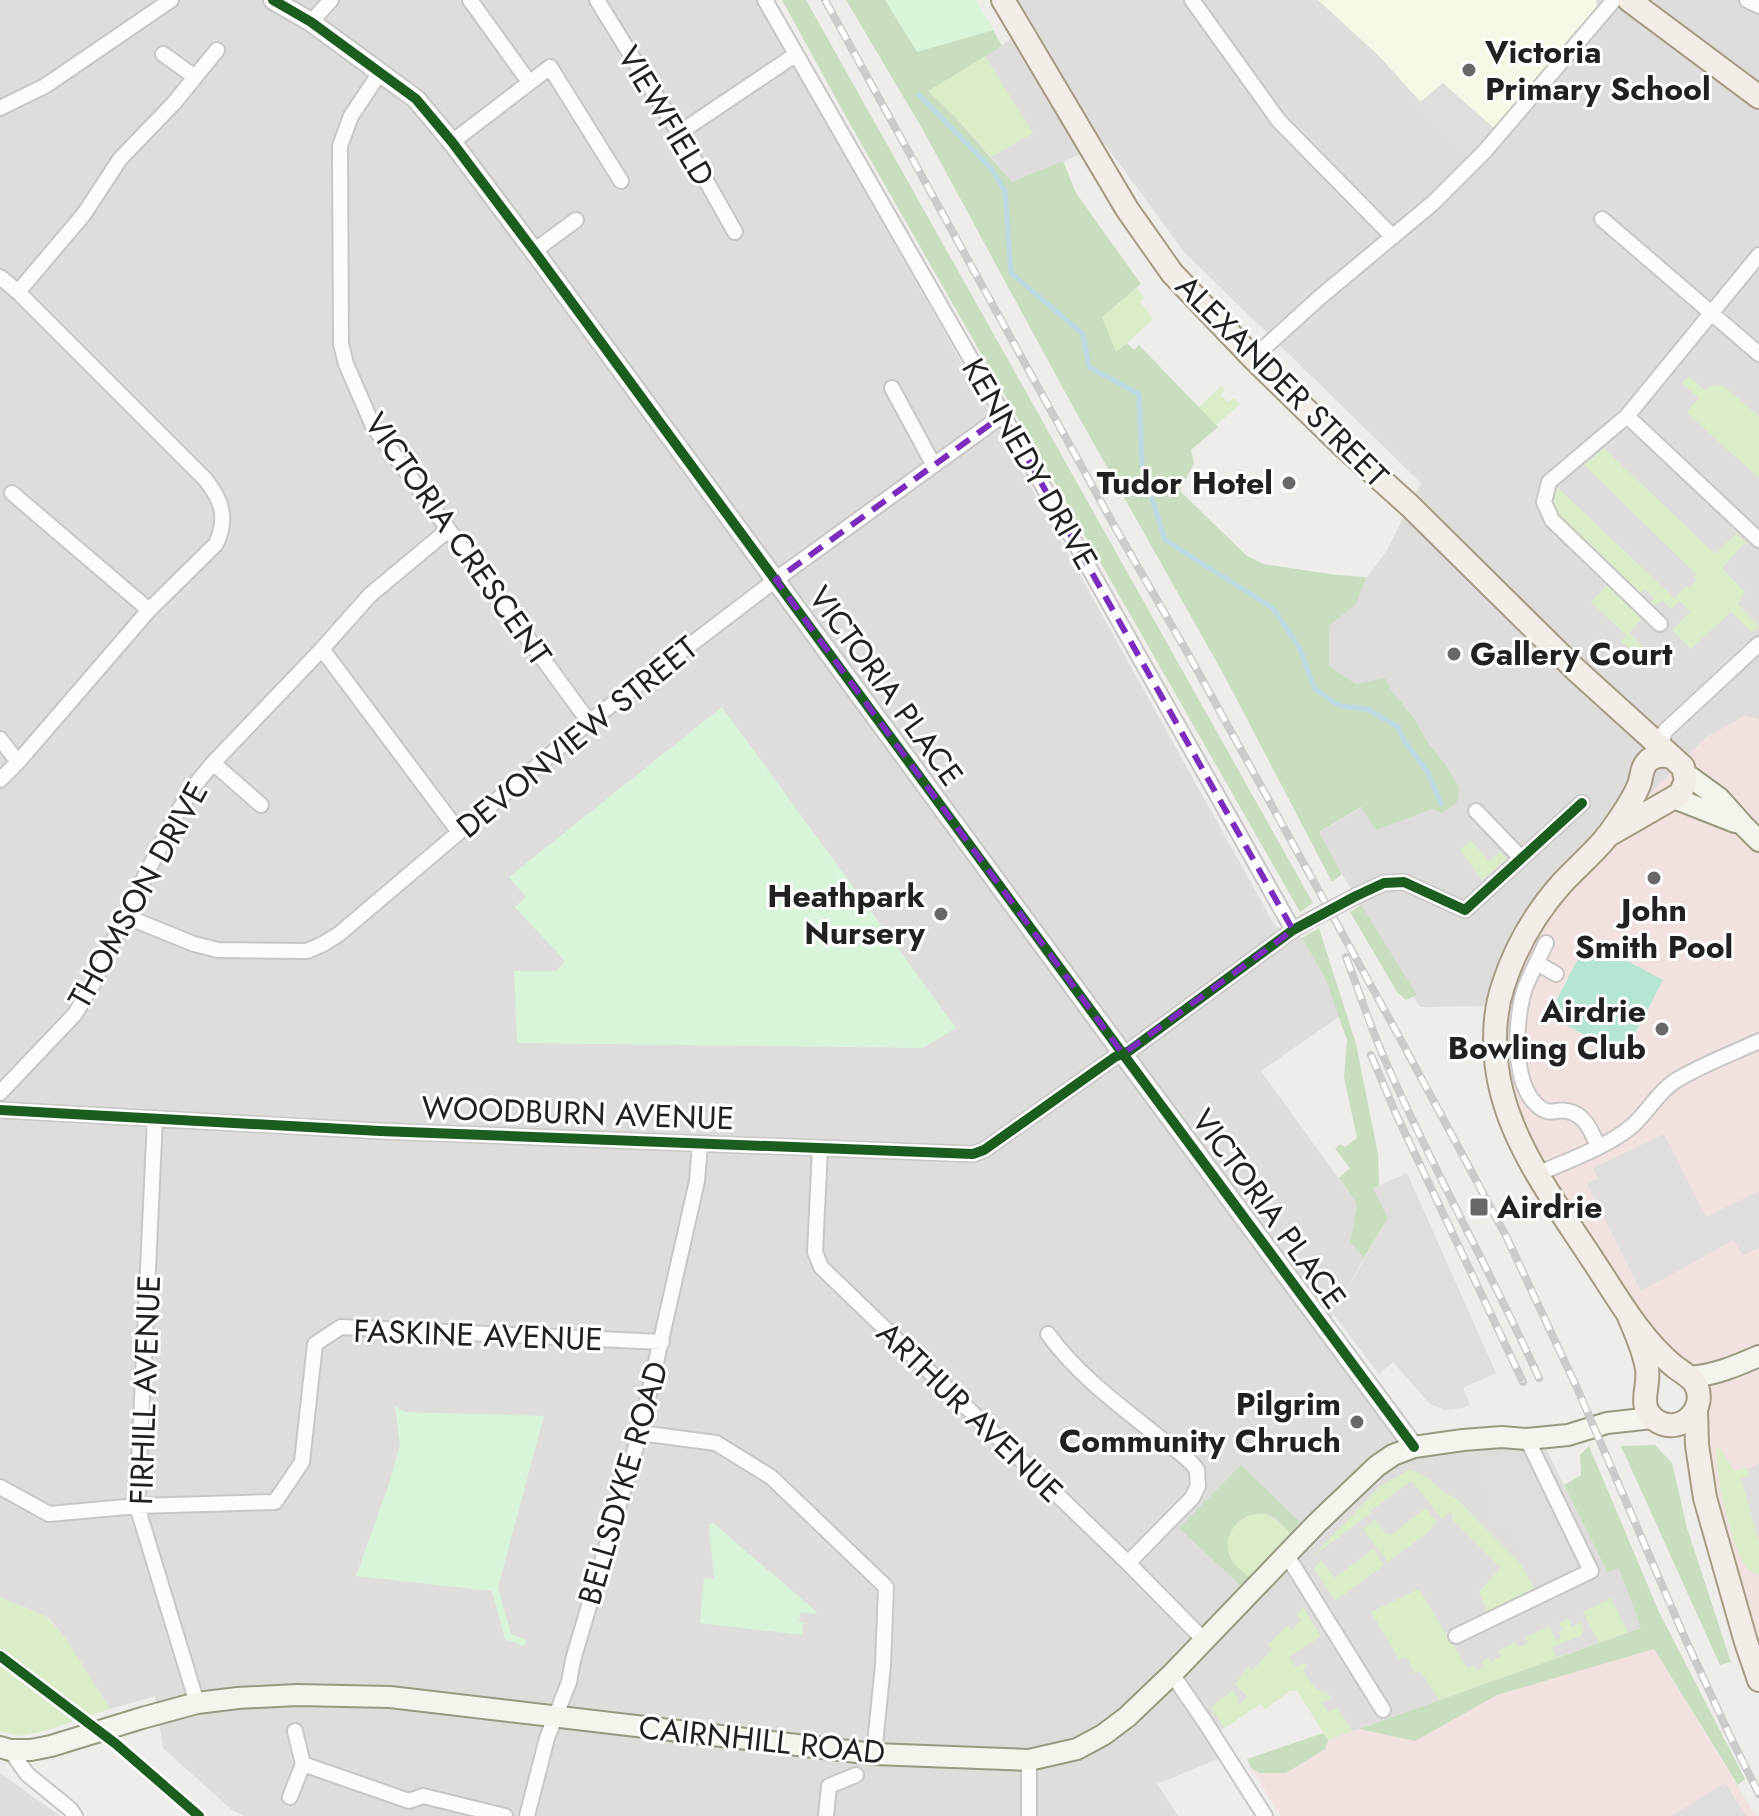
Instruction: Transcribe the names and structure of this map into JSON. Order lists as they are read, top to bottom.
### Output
{
  "streets": {
    "main road": ["ALEXANDER STREET", "CAIRNHILL ROAD"],
    "street": [
      "VIEWFIELD",
      "KENNEDY DRIVE",
      "VICTORIA CRESCENT",
      "VICTORIA PLACE",
      "DEVONVIEW STREET",
      "THOMSON DRIVE",
      "WOODBURN AVENUE",
      "FASKINE AVENUE",
      "FIRHILL AVENUE",
      "ARTHUR AVENUE",
      "BELLSDYKE ROAD"
    ]
  },
  "crossings": [
    ["KENNEDY DRIVE", "DEVONVIEW STREET"],
    ["KENNEDY DRIVE", "WOODBURN AVENUE"],
    ["VICTORIA CRESCENT", "VICTORIA PLACE"],
    ["VICTORIA CRESCENT", "DEVONVIEW STREET"],
    ["VICTORIA CRESCENT", "THOMSON DRIVE"],
    ["VICTORIA PLACE", "DEVONVIEW STREET"],
    ["VICTORIA PLACE", "WOODBURN AVENUE"],
    ["VICTORIA PLACE", "CAIRNHILL ROAD"],
    ["DEVONVIEW STREET", "THOMSON DRIVE"],
    ["WOODBURN AVENUE", "FIRHILL AVENUE"],
    ["WOODBURN AVENUE", "ARTHUR AVENUE"],
    ["WOODBURN AVENUE", "BELLSDYKE ROAD"],
    ["FASKINE AVENUE", "FIRHILL AVENUE"],
    ["FASKINE AVENUE", "BELLSDYKE ROAD"],
    ["FIRHILL AVENUE", "CAIRNHILL ROAD"],
    ["ARTHUR AVENUE", "CAIRNHILL ROAD"],
    ["BELLSDYKE ROAD", "CAIRNHILL ROAD"]
  ],
  "places": {
    "other": [
      "Victoria Primary School",
      "Tudor Hotel",
      "Gallery Court",
      "John Smith Pool",
      "Heathpark Nursery",
      "Airdrie Bowling Club",
      "Pilgrim Community Chruch"
    ],
    "transit": ["Airdrie"]
  }
}
